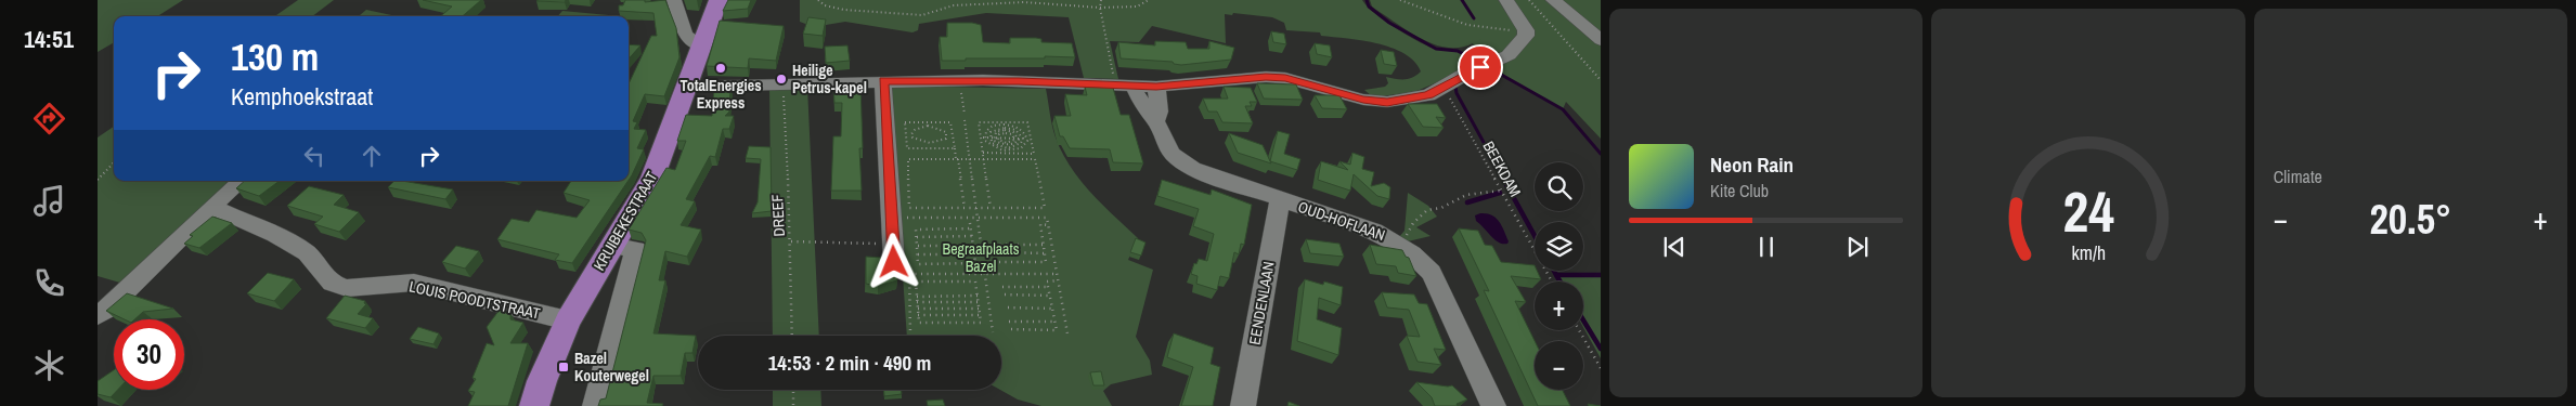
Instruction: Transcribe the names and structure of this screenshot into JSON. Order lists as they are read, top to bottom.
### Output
{
  "streets": {
    "main road": ["KRUIBEKESTRAAT"],
    "street": ["OUD-HOFLAAN", "LOUIS POODTSTRAAT", "EENDENLAAN"],
    "path": ["BEEKDAM", "DREEF"]
  },
  "crossings": [
    ["KRUIBEKESTRAAT", "LOUIS POODTSTRAAT"],
    ["OUD-HOFLAAN", "EENDENLAAN"]
  ],
  "parks": ["Begraafplaats Bazel"],
  "places": {
    "other": ["TotalEnergies Express", "Heilige Petrus-kapel"],
    "transit": ["Bazel Kouterwegel"]
  },
  "page": {
    "tabs": "14:51",
    "tile": "Climate",
    "turn": ["130 m", "Kemphoekstraat"],
    "song": ["Neon Rain", "Kite Club"],
    "map_buttons": ["+", "−"],
    "heat": ["−", "20.5°", "+"],
    "limit": "30",
    "trip": "14:53 · 2 min · 490 m",
    "gauge": ["24", "km/h"]
  }
}
